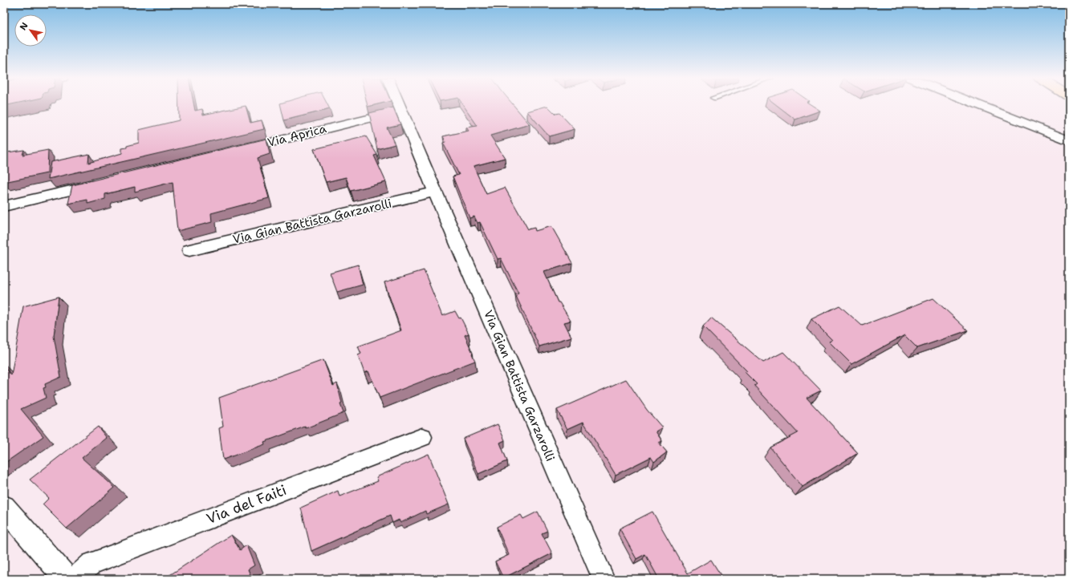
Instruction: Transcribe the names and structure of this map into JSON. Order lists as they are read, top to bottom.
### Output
{
  "streets": {
    "street": ["Via Aprica", "Via Gian Battista Garzarolli", "Via del Faiti"]
  },
  "crossings": [
    ["Via Aprica", "Via Gian Battista Garzarolli"]
  ],
  "north": "top left"
}
